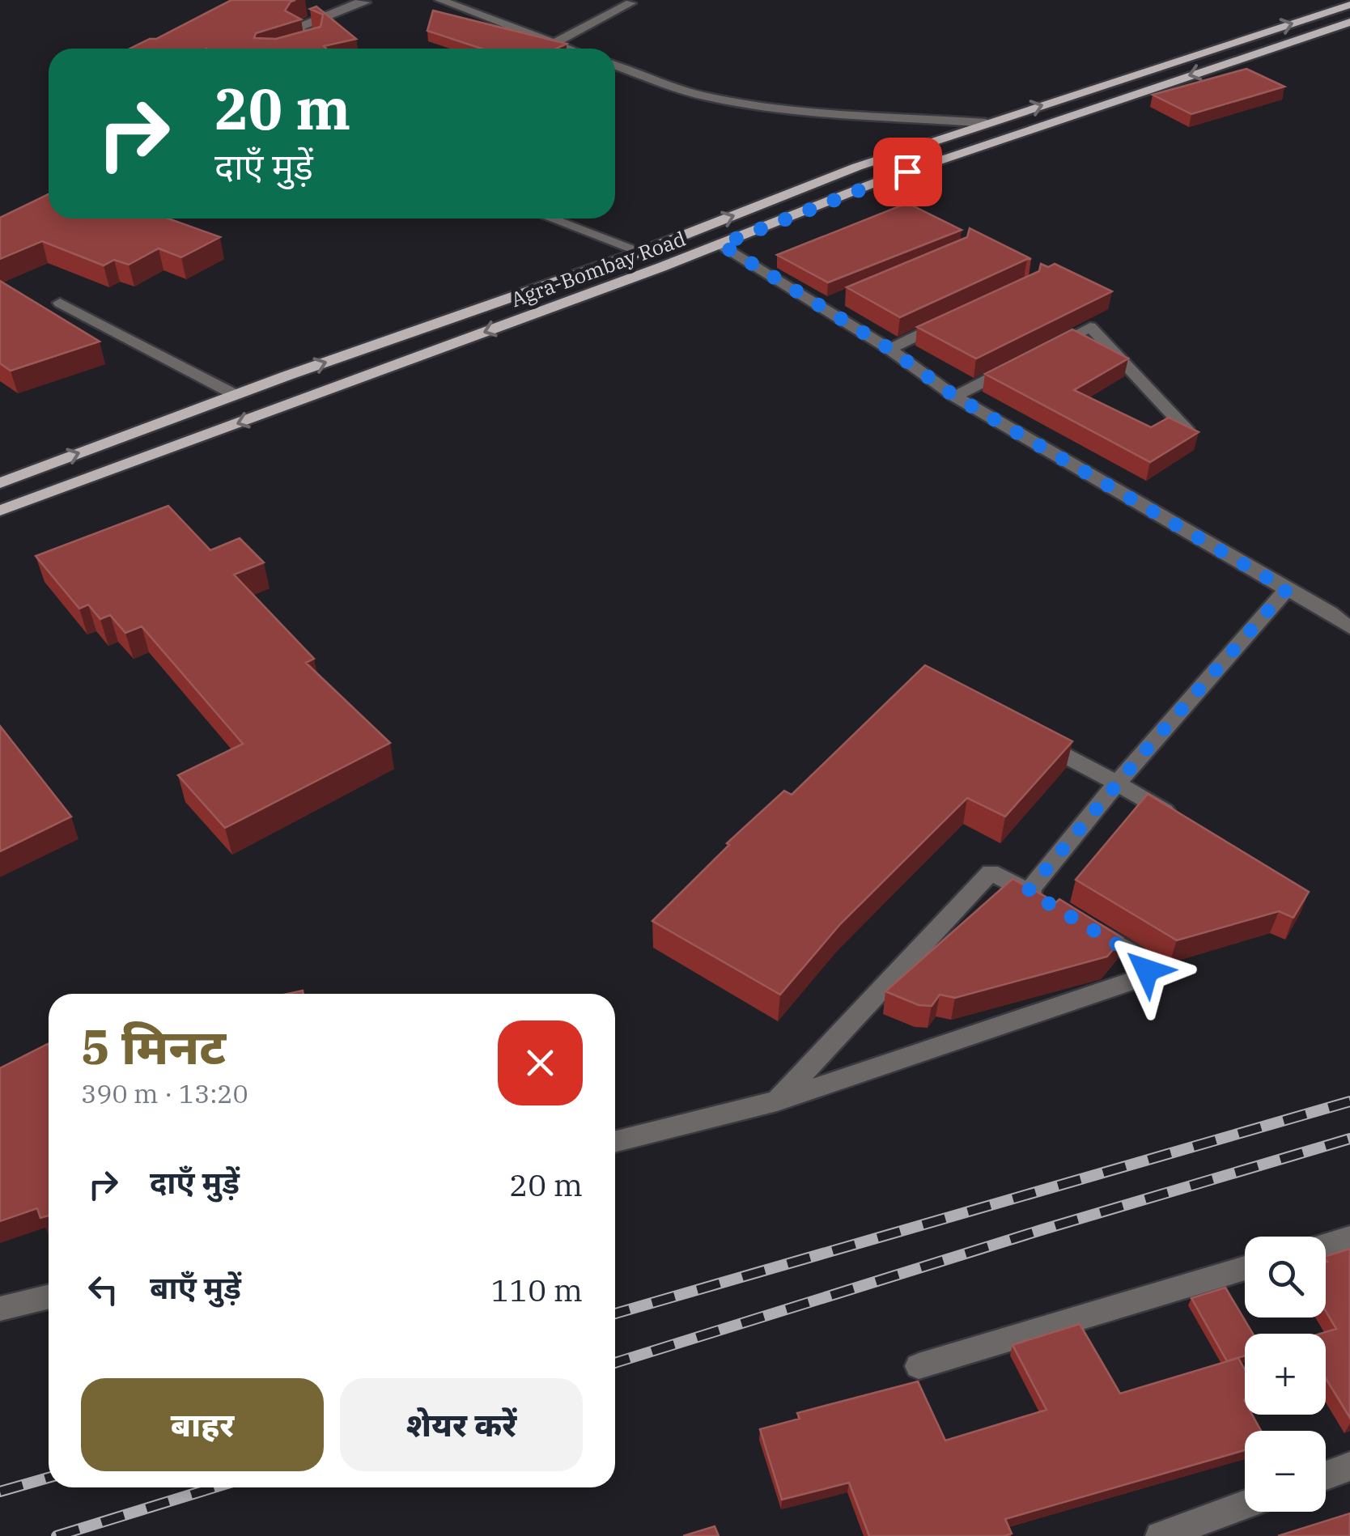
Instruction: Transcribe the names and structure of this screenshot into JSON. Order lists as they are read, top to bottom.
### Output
{
  "streets": {
    "main road": ["Agra-Bombay Road"]
  },
  "page": {
    "turn": ["20 m", "दाएँ मुड़ें"],
    "heading": ["5 मिनट", "390 m · 13:20"],
    "list": [
      {
        "name": "दाएँ मुड़ें",
        "value": "20 m"
      },
      {
        "name": "बाएँ मुड़ें",
        "value": "110 m"
      }
    ],
    "map_buttons": ["+", "−"],
    "buttons": ["बाहर", "शेयर करें"]
  }
}
